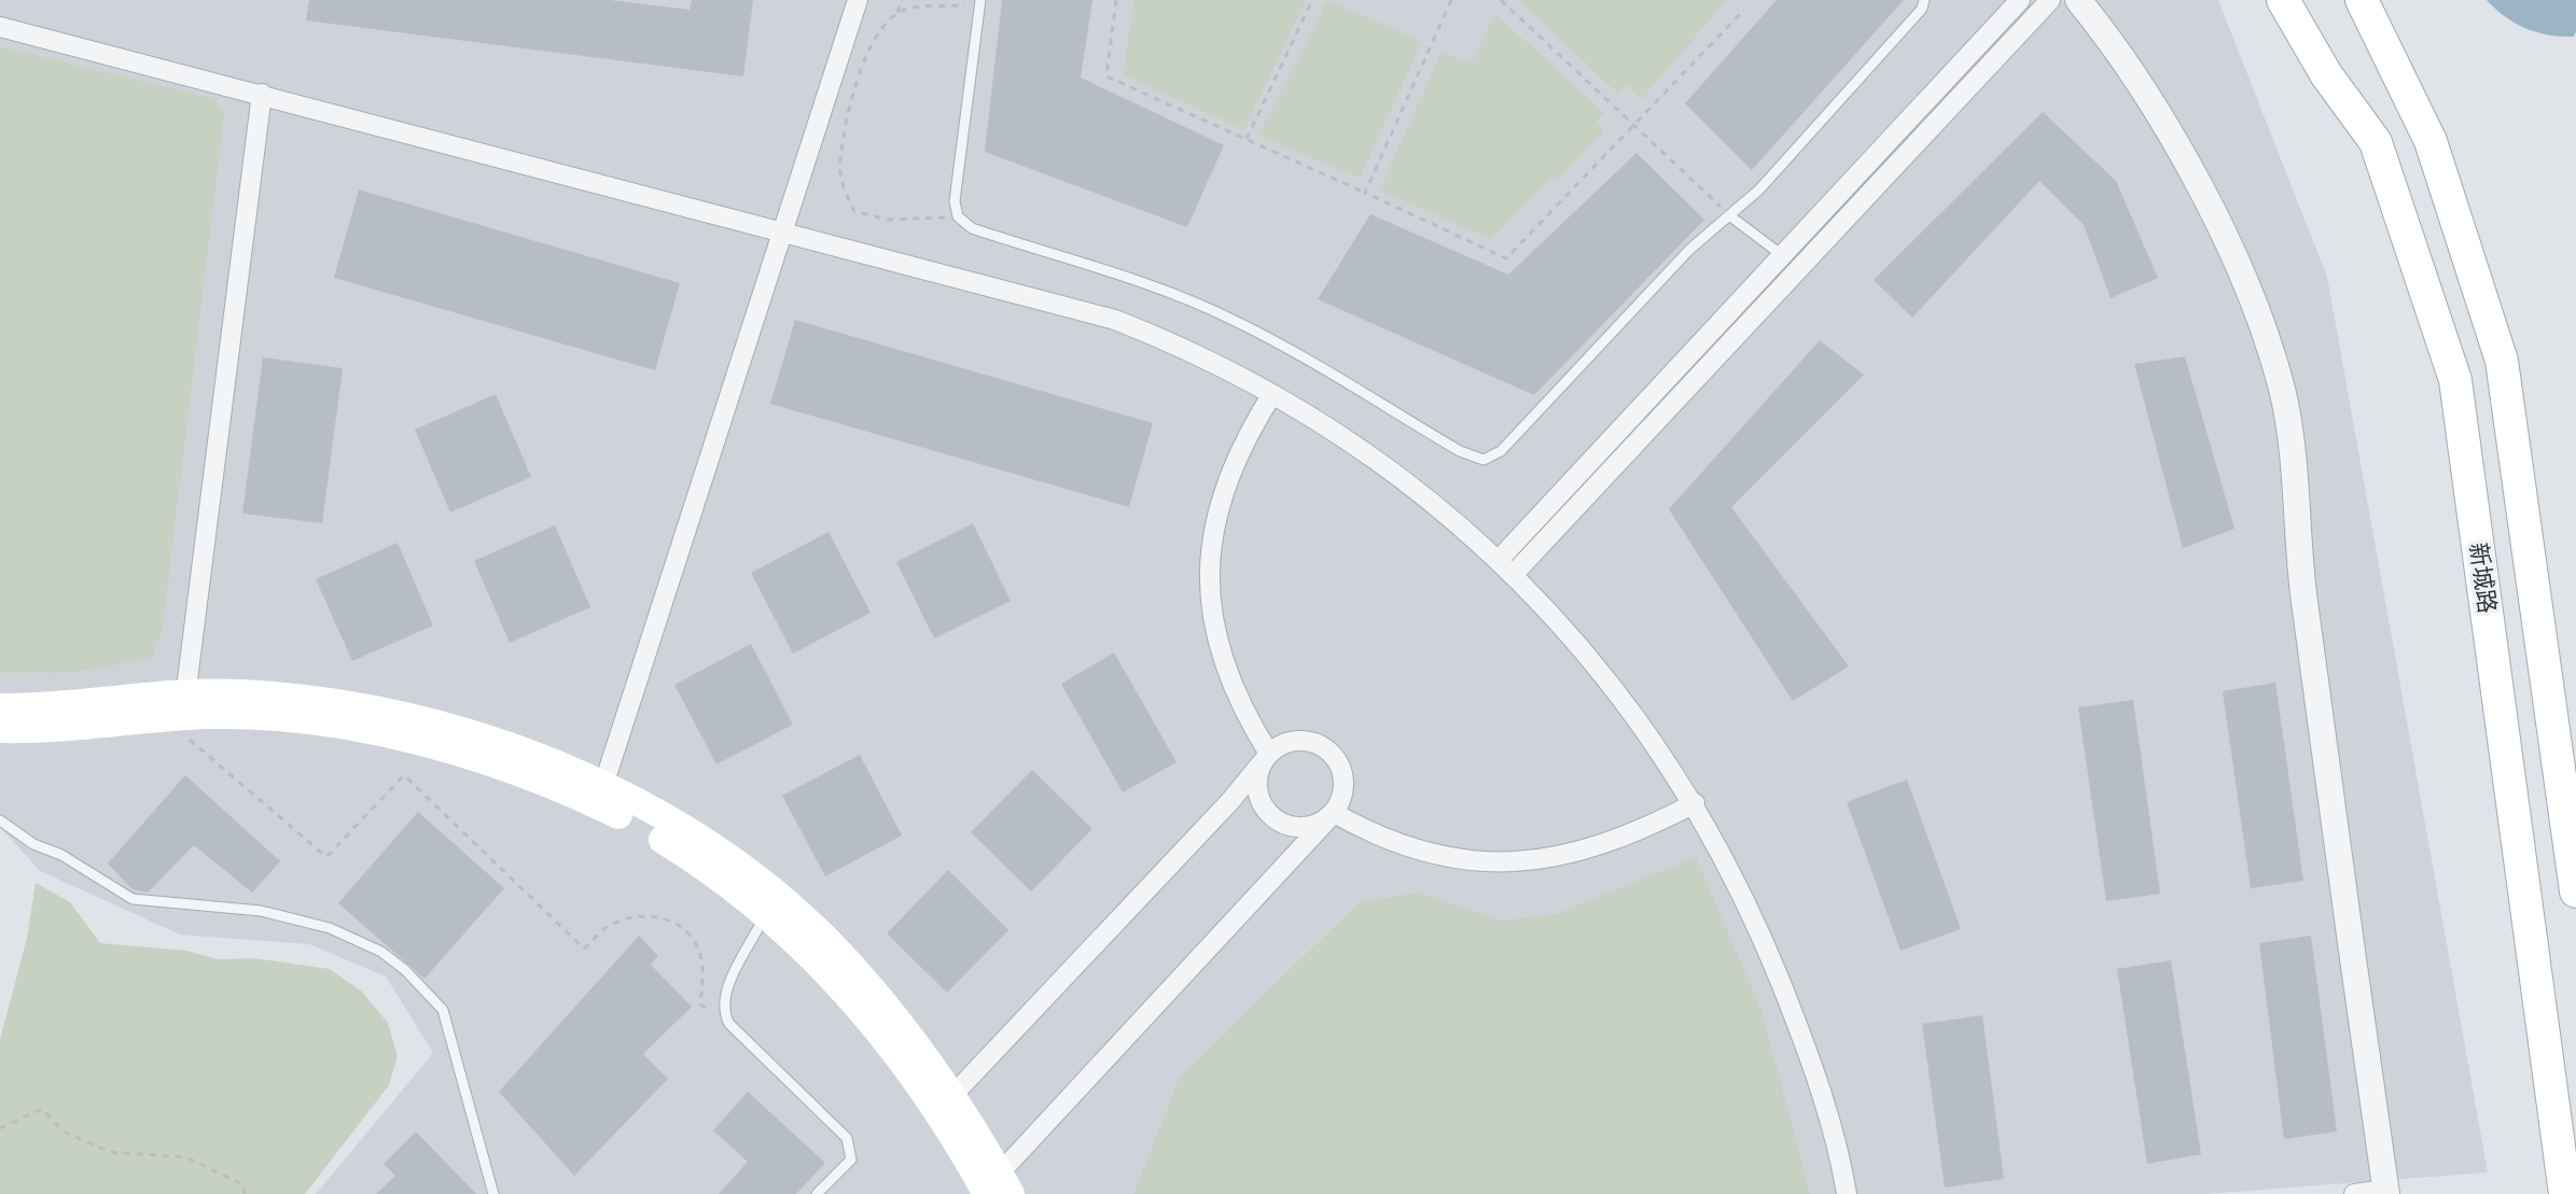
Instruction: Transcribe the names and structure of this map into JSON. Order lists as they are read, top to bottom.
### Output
{
  "streets": {
    "main road": ["新城路"]
  }
}
